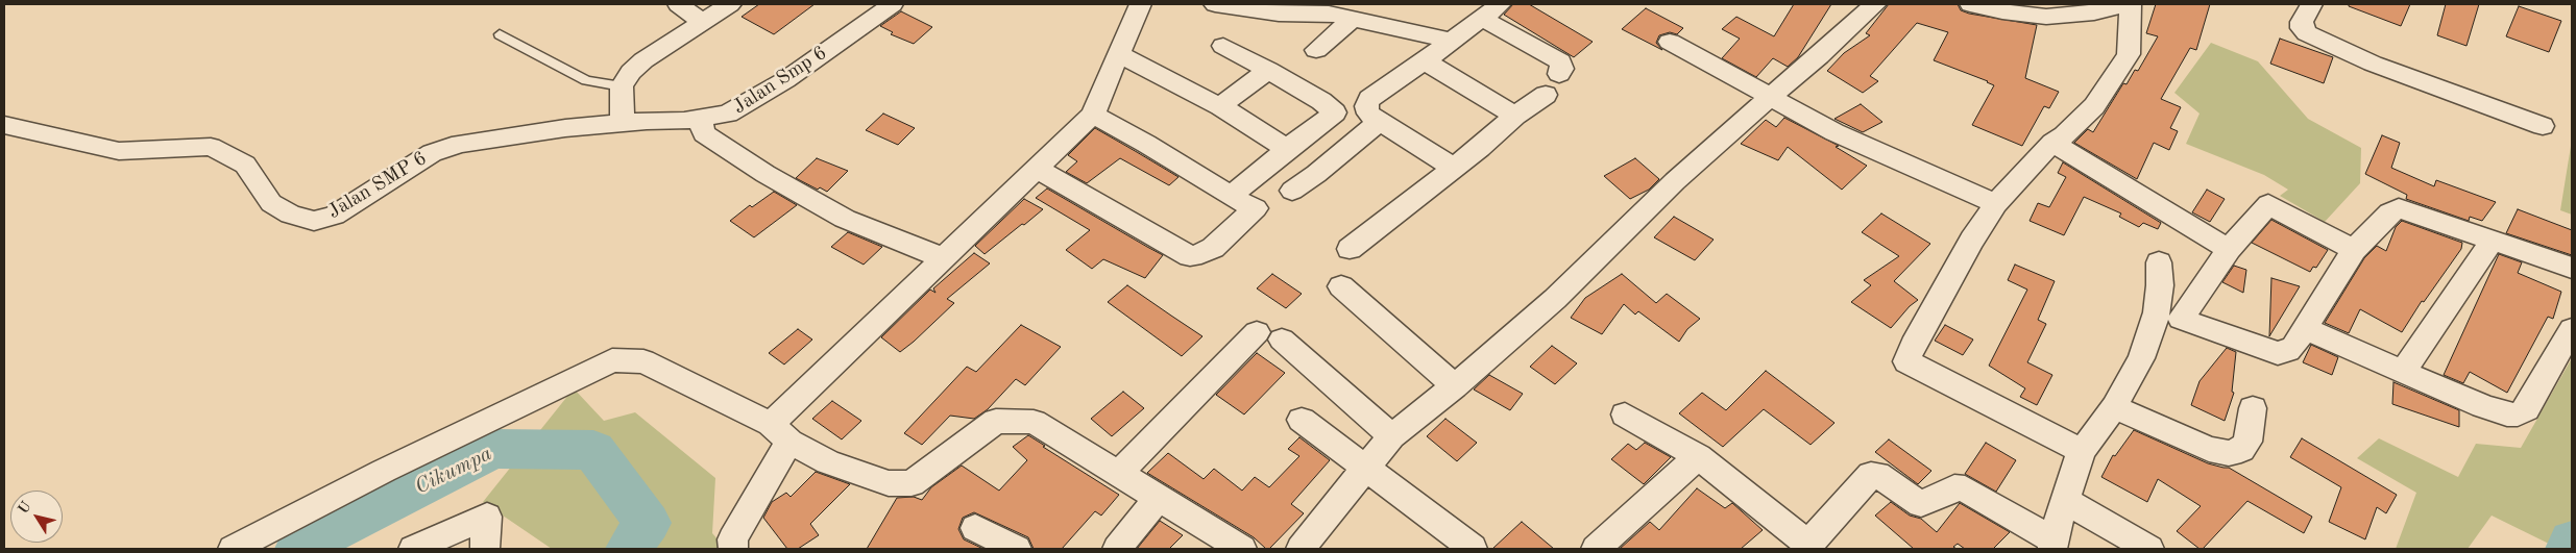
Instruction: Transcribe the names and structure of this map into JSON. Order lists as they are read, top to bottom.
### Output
{
  "streets": {
    "street": ["Jalan Smp 6", "Jalan SMP 6"]
  },
  "crossings": [
    ["Jalan Smp 6", "Jalan SMP 6"]
  ],
  "water": ["Cikumpa"],
  "north": "top left"
}
